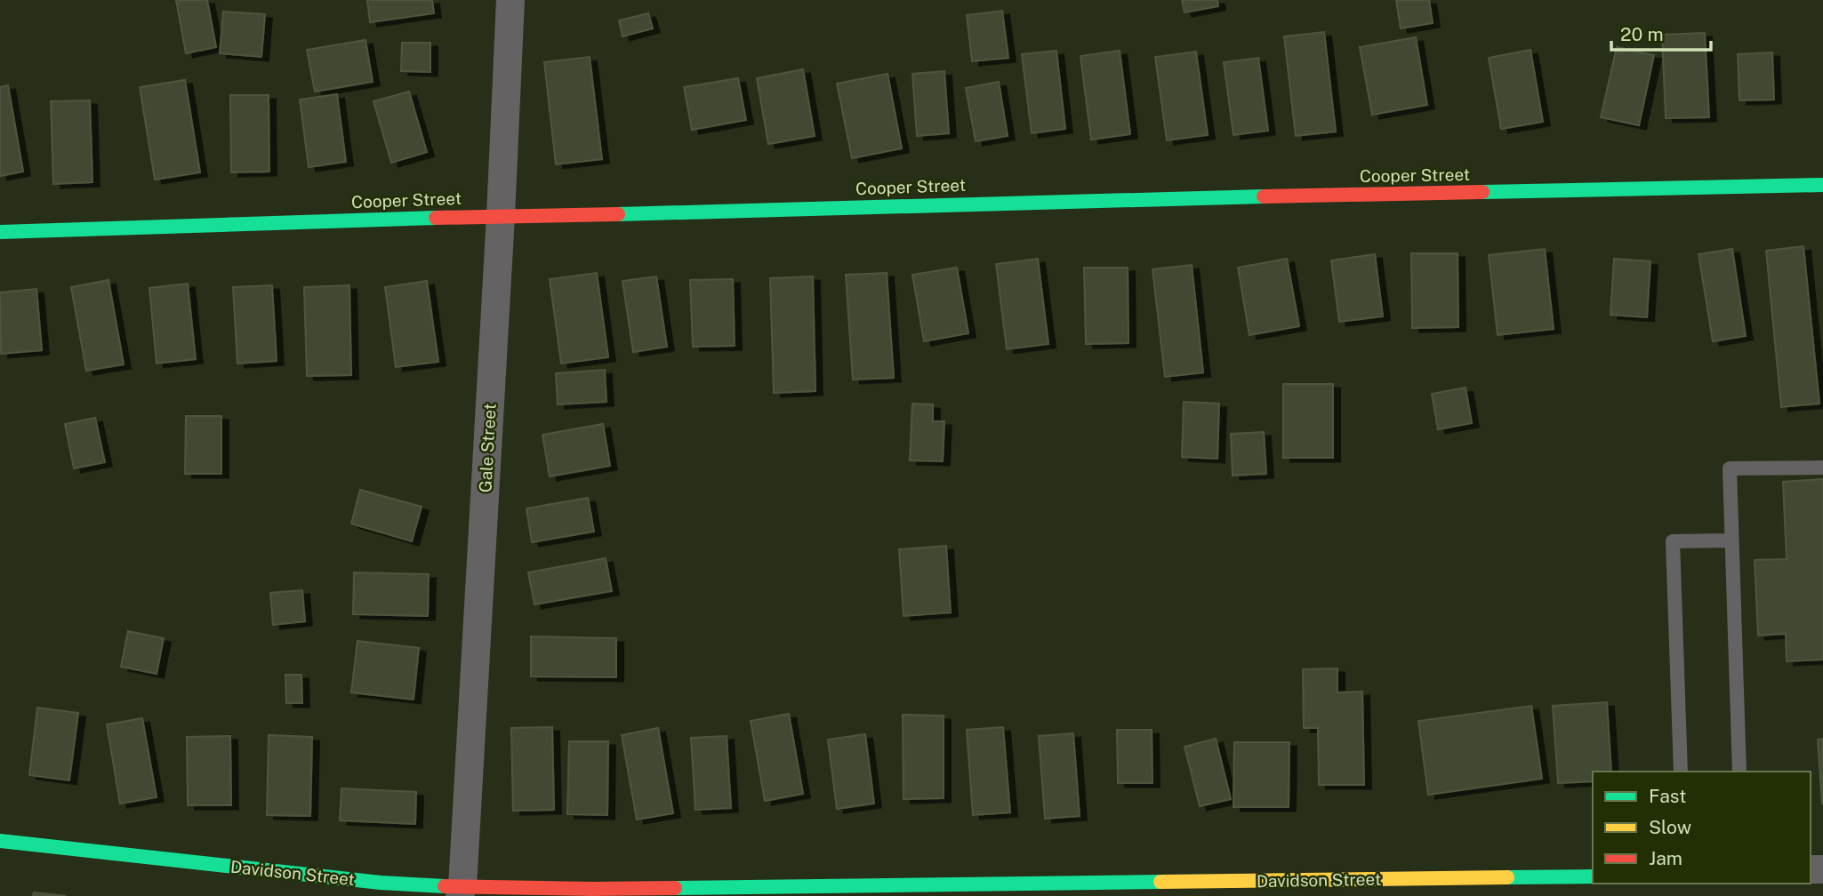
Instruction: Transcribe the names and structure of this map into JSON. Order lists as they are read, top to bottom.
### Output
{
  "streets": {
    "street": ["Cooper Street", "Gale Street", "Davidson Street"]
  },
  "crossings": [
    ["Cooper Street", "Gale Street"],
    ["Gale Street", "Davidson Street"]
  ],
  "legend": ["Fast", "Slow", "Jam"],
  "scale_bar": "20 m"
}
